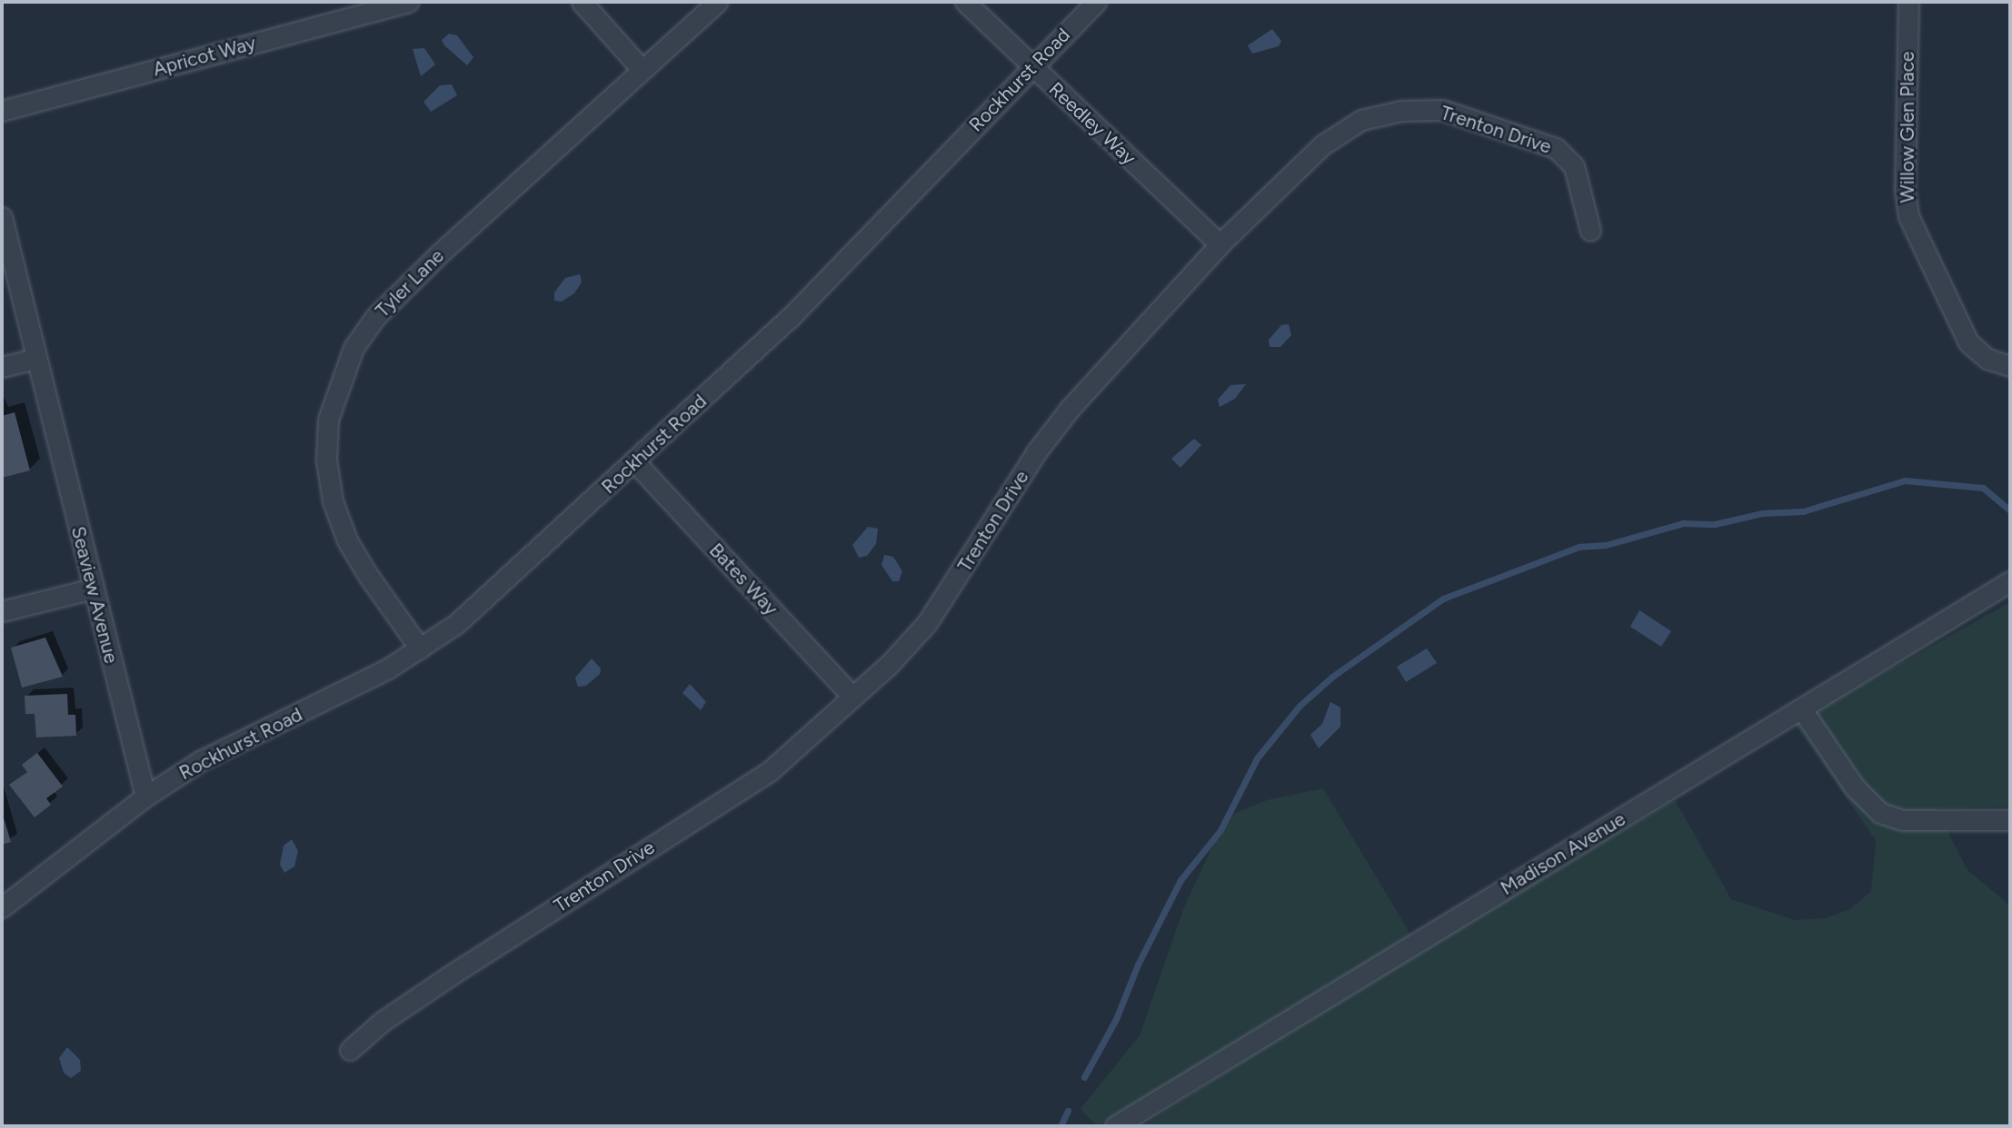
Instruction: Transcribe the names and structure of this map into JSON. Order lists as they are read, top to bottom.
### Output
{
  "streets": {
    "street": [
      "Apricot Way",
      "Rockhurst Road",
      "Reedley Way",
      "Willow Glen Place",
      "Trenton Drive",
      "Tyler Lane",
      "Bates Way",
      "Seaview Avenue",
      "Madison Avenue"
    ]
  },
  "crossings": [
    ["Rockhurst Road", "Reedley Way"],
    ["Rockhurst Road", "Tyler Lane"],
    ["Rockhurst Road", "Bates Way"],
    ["Rockhurst Road", "Seaview Avenue"],
    ["Reedley Way", "Trenton Drive"],
    ["Trenton Drive", "Bates Way"]
  ]
}
